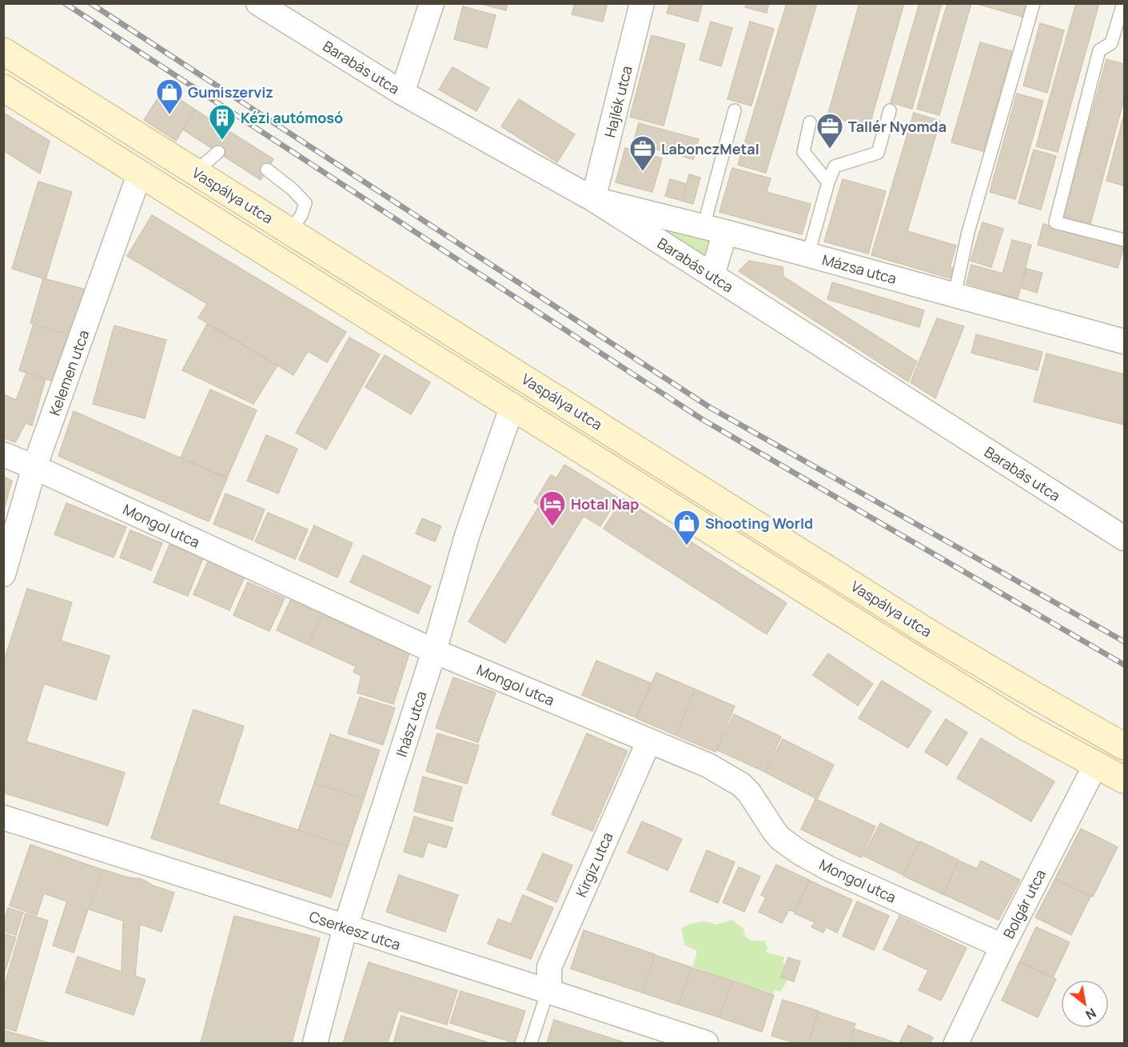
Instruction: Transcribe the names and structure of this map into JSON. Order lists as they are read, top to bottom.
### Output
{
  "streets": {
    "main road": ["Vaspálya utca"],
    "street": [
      "Barabás utca",
      "Hajlék utca",
      "Mázsa utca",
      "Kelemen utca",
      "Mongol utca",
      "Ihász utca",
      "Kirgiz utca",
      "Bolgár utca",
      "Cserkesz utca"
    ]
  },
  "crossings": [
    ["Barabás utca", "Hajlék utca"],
    ["Barabás utca", "Mázsa utca"],
    ["Hajlék utca", "Mázsa utca"],
    ["Vaspálya utca", "Kelemen utca"],
    ["Vaspálya utca", "Ihász utca"],
    ["Vaspálya utca", "Bolgár utca"],
    ["Kelemen utca", "Mongol utca"],
    ["Mongol utca", "Ihász utca"],
    ["Mongol utca", "Kirgiz utca"],
    ["Mongol utca", "Bolgár utca"],
    ["Ihász utca", "Cserkesz utca"],
    ["Kirgiz utca", "Cserkesz utca"]
  ],
  "places": {
    "shop": ["Gumiszerviz", "Shooting World"],
    "building": ["Kézi autómosó"],
    "office": ["Tallér Nyomda", "LabonczMetal"],
    "hotel": ["Hotal Nap"]
  },
  "north": "bottom right"
}
